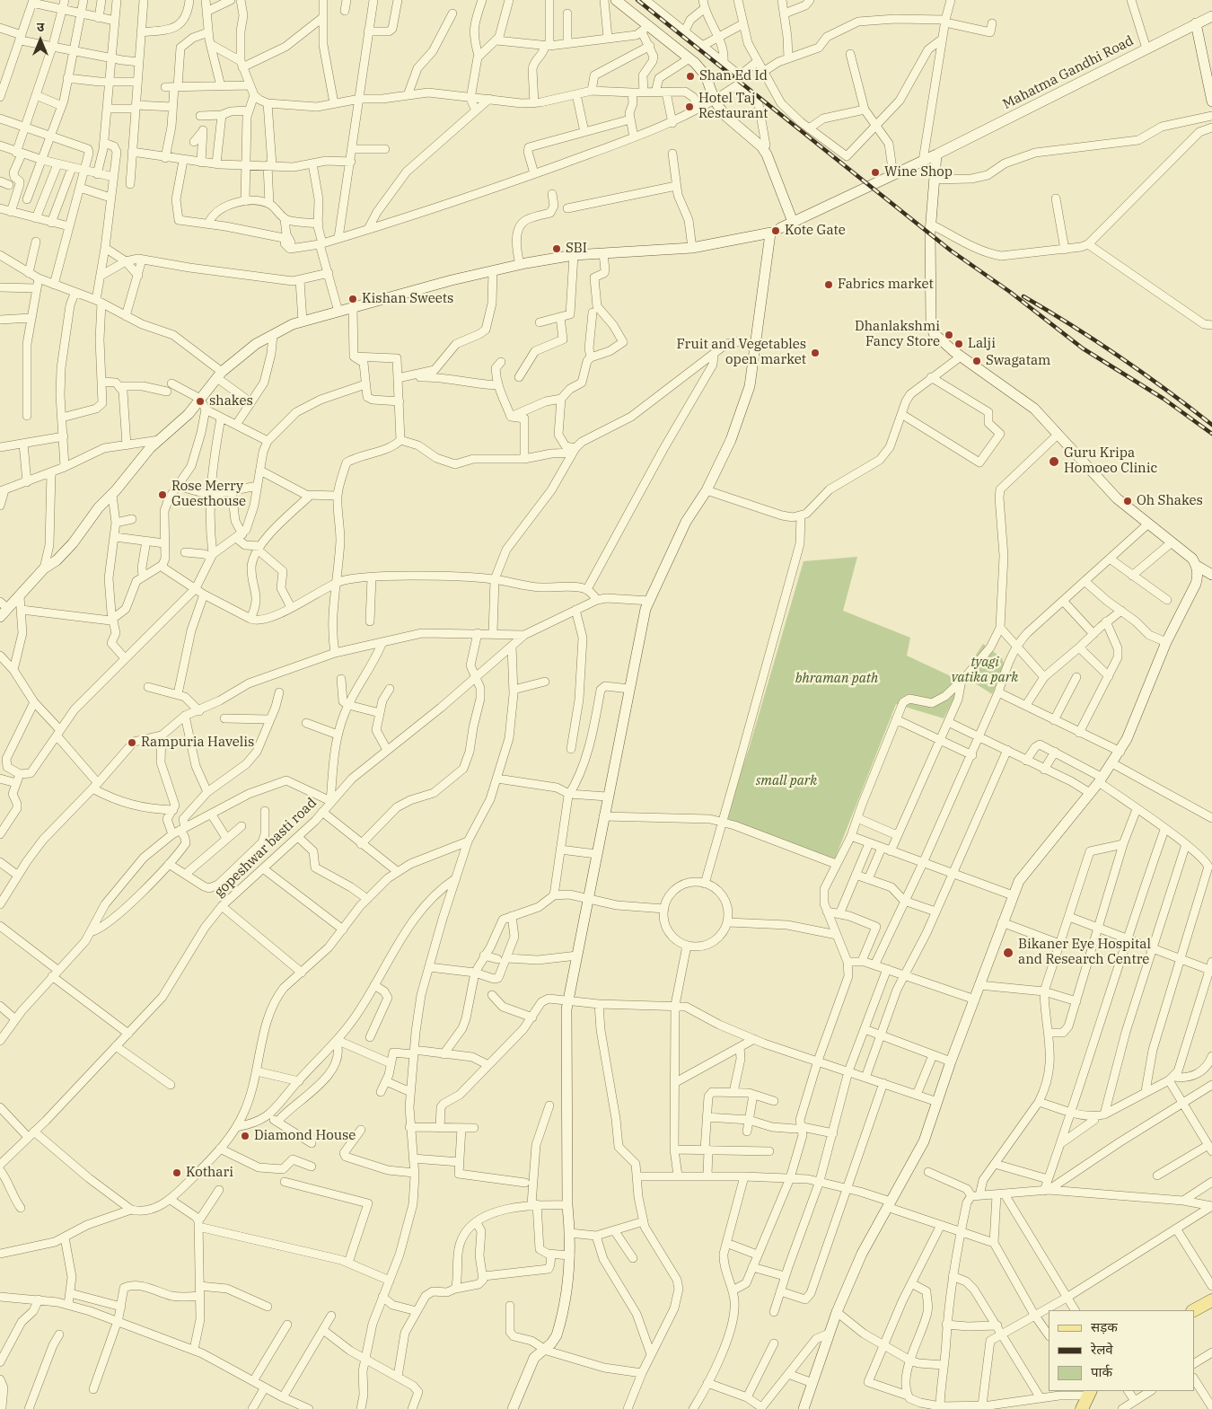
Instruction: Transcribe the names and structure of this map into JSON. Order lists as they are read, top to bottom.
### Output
{
  "streets": {
    "street": ["Mahatma Gandhi Road", "gopeshwar basti road"]
  },
  "parks": ["tyagi vatika park", "bhraman path", "small park"],
  "places": [
    "Shan Ed Id",
    "Hotel Taj Restaurant",
    "Wine Shop",
    "Kote Gate",
    "SBI",
    "Fabrics market",
    "Kishan Sweets",
    "Dhanlakshmi Fancy Store",
    "Lalji",
    "Fruit and Vegetables open market",
    "Swagatam",
    "shakes",
    "Guru Kripa Homoeo Clinic",
    "Rose Merry Guesthouse",
    "Oh Shakes",
    "Rampuria Havelis",
    "Bikaner Eye Hospital and Research Centre",
    "Diamond House",
    "Kothari"
  ],
  "legend": ["सड़क", "रेलवे", "पार्क"],
  "north": "top"
}
